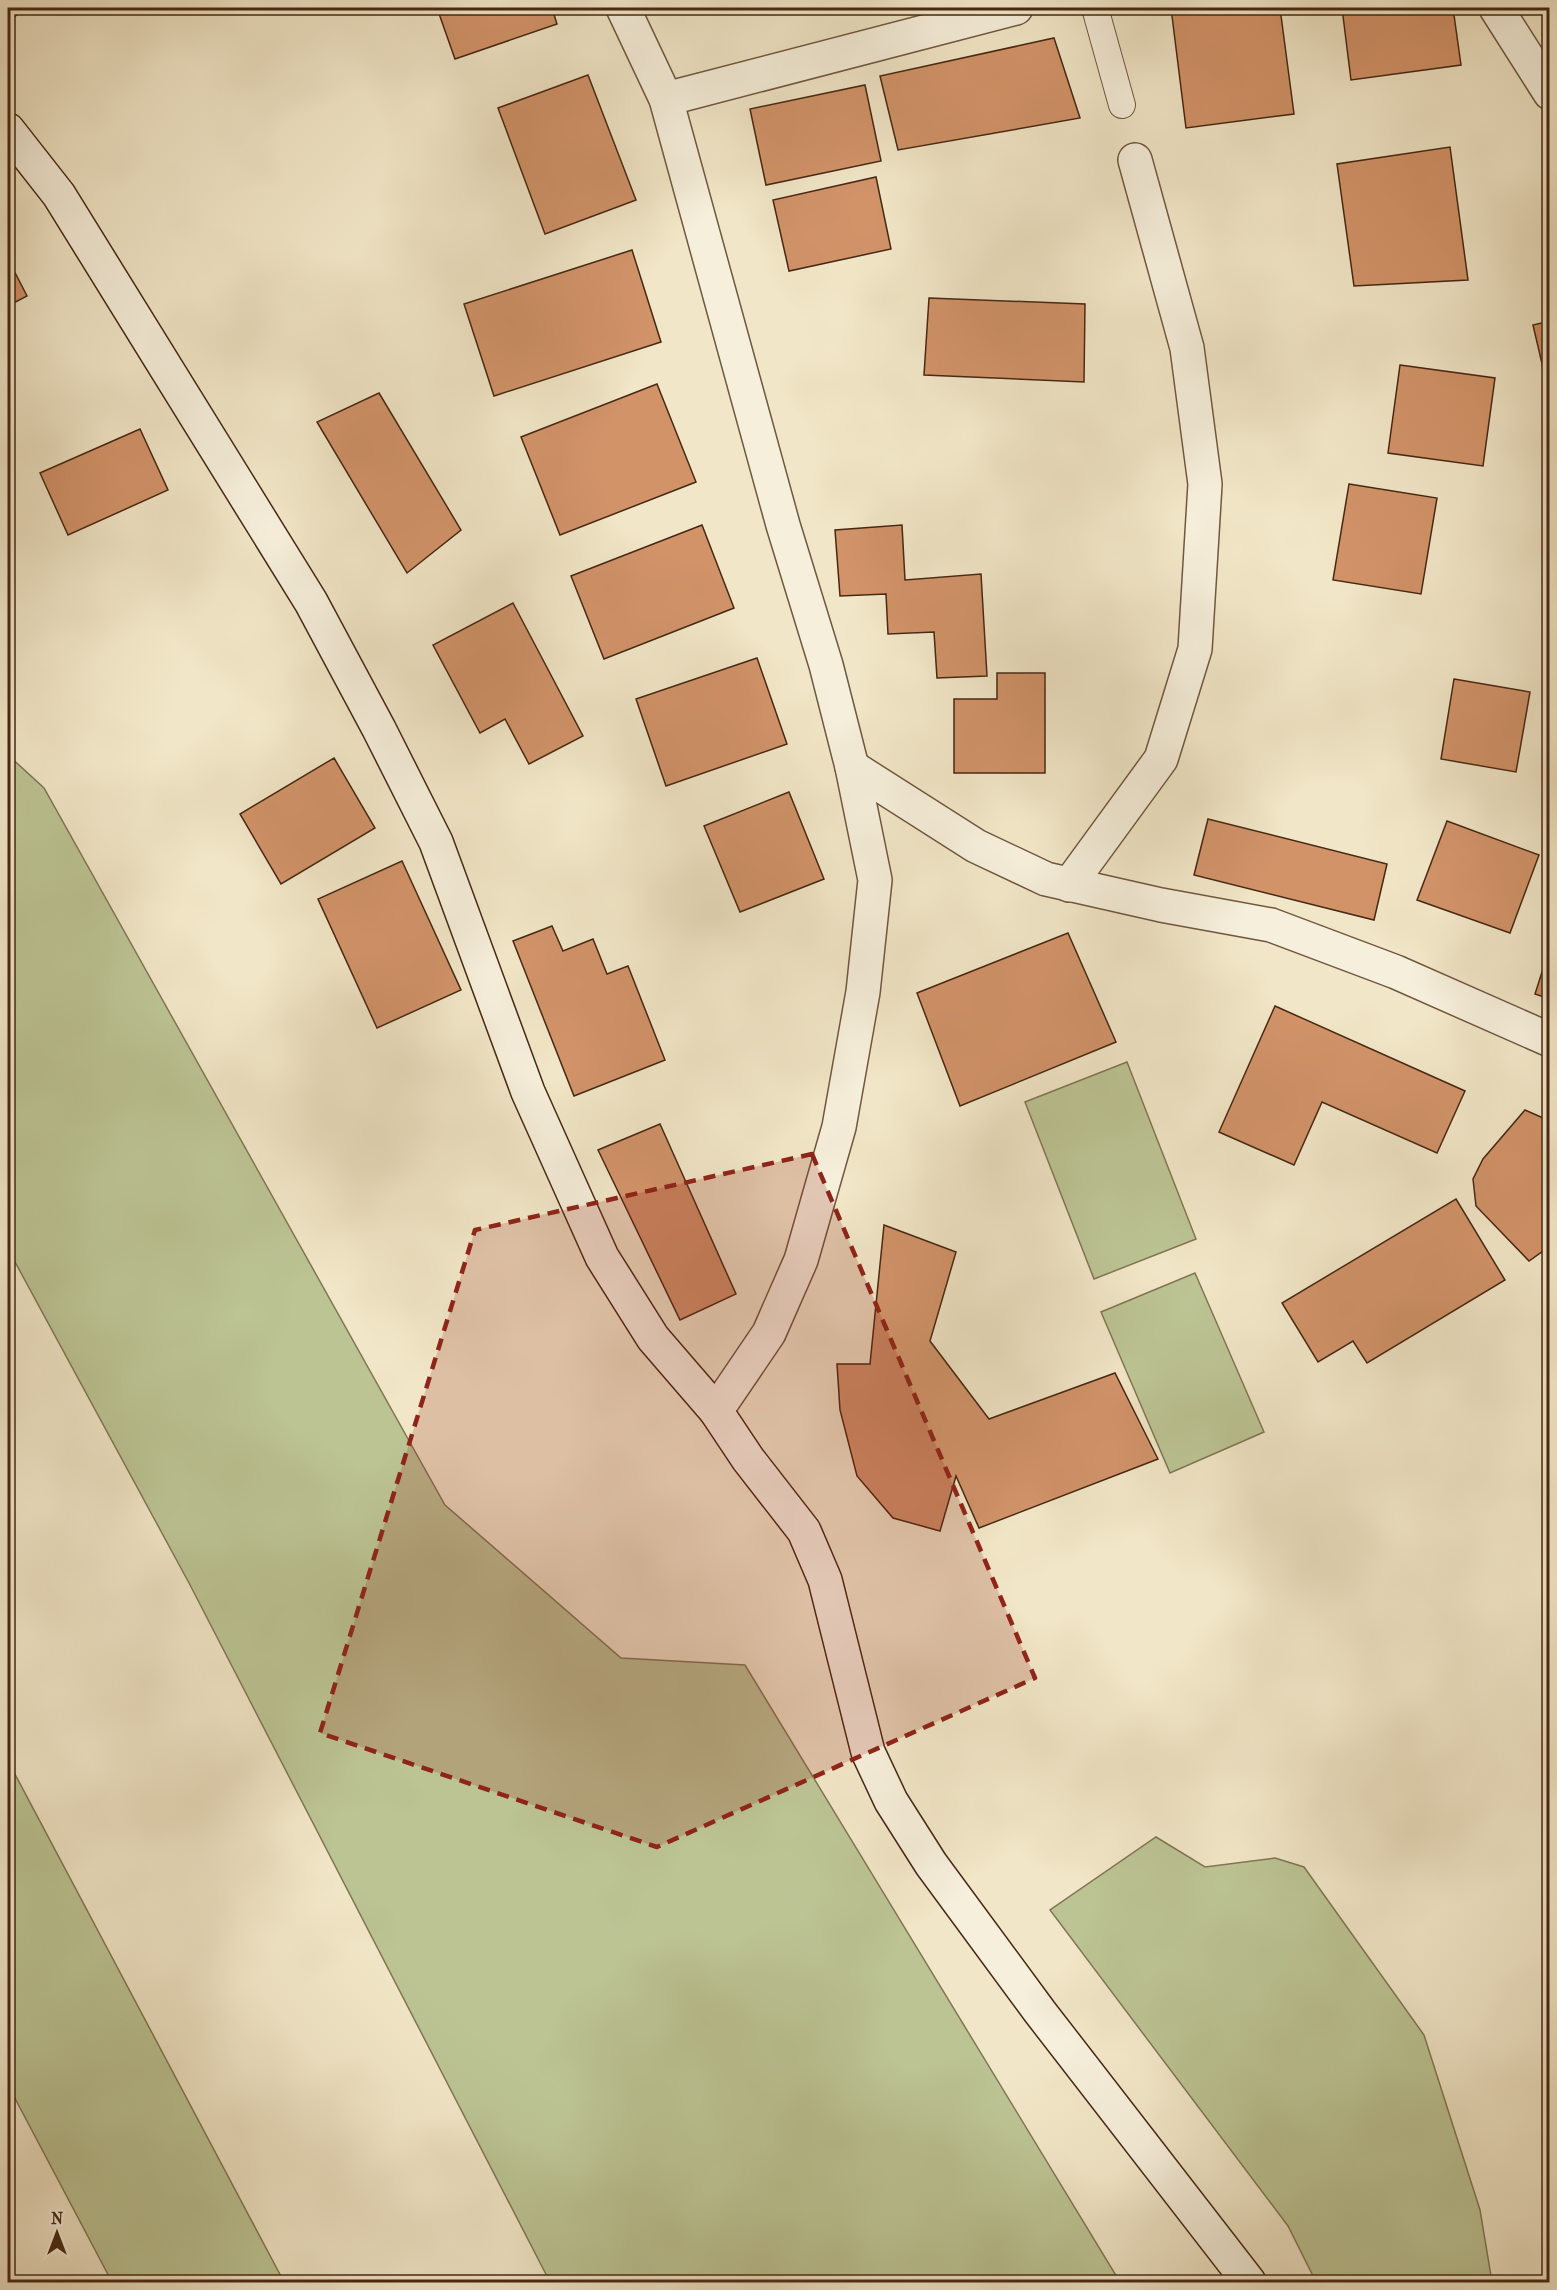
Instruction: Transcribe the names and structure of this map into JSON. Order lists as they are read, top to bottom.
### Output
{
  "north": "top"
}
